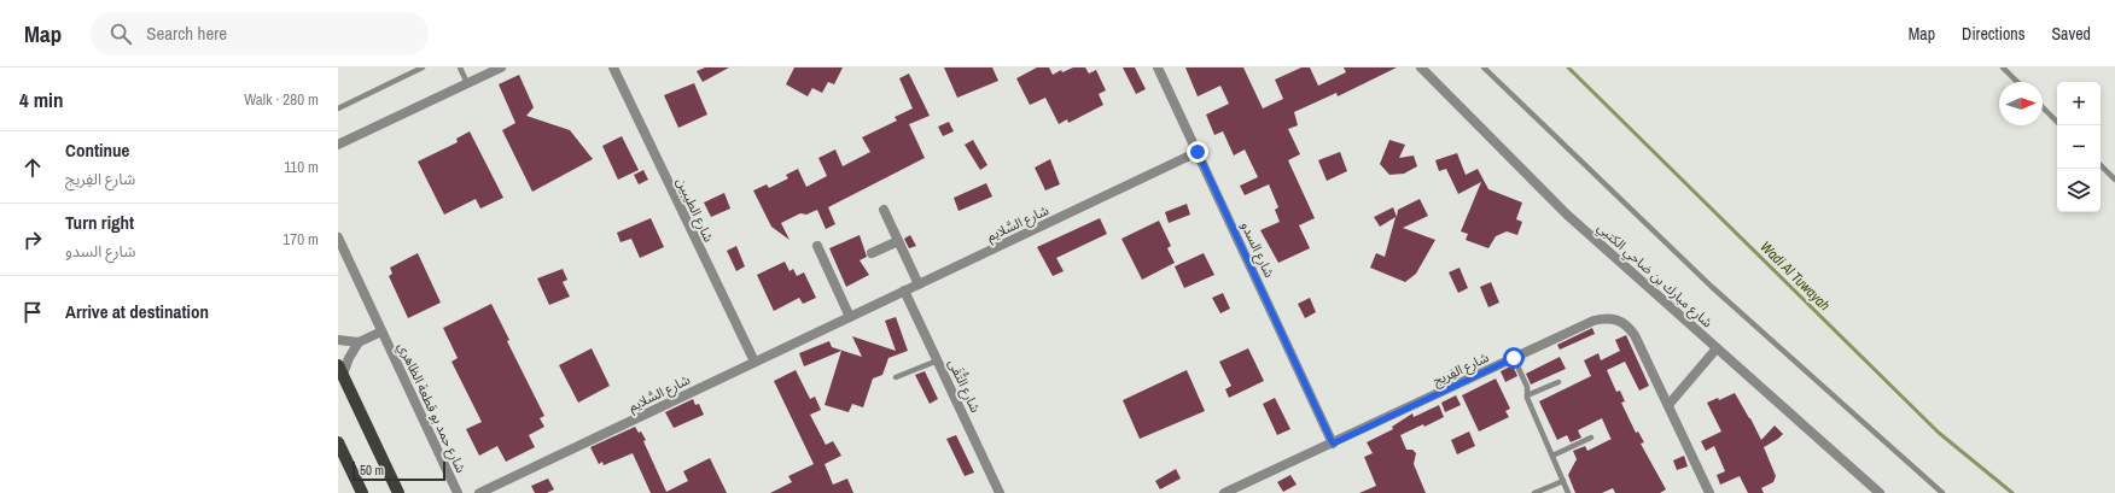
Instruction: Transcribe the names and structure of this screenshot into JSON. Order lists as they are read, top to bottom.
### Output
{
  "streets": {
    "street": [
      "شارع الطيبين",
      "شارع السَّلايم",
      "شارع السدو",
      "شارع مبارك بن ضاحي الكتبي",
      "شارع الفِريج",
      "شارع التُّقَى",
      "شارع حمد بو قطعة الظاهري"
    ]
  },
  "crossings": [
    ["شارع الطيبين", "شارع السَّلايم"],
    ["شارع السَّلايم", "شارع السدو"],
    ["شارع السَّلايم", "شارع التُّقَى"],
    ["شارع السدو", "شارع الفِريج"]
  ],
  "water": ["Wadi Al Tuwayah"],
  "scale_bar": "50 m",
  "north": "right",
  "page": {
    "header": "Map",
    "search": "Search here",
    "nav": ["Map", "Directions", "Saved"],
    "heading": ["4 min", "Walk · 280 m"],
    "map_buttons": ["+", "−"],
    "list": [
      ["Continue", "شارع الفِريج", "110 m"],
      ["Turn right", "شارع السدو", "170 m"],
      "Arrive at destination"
    ],
    "scale": "50 m"
  }
}
